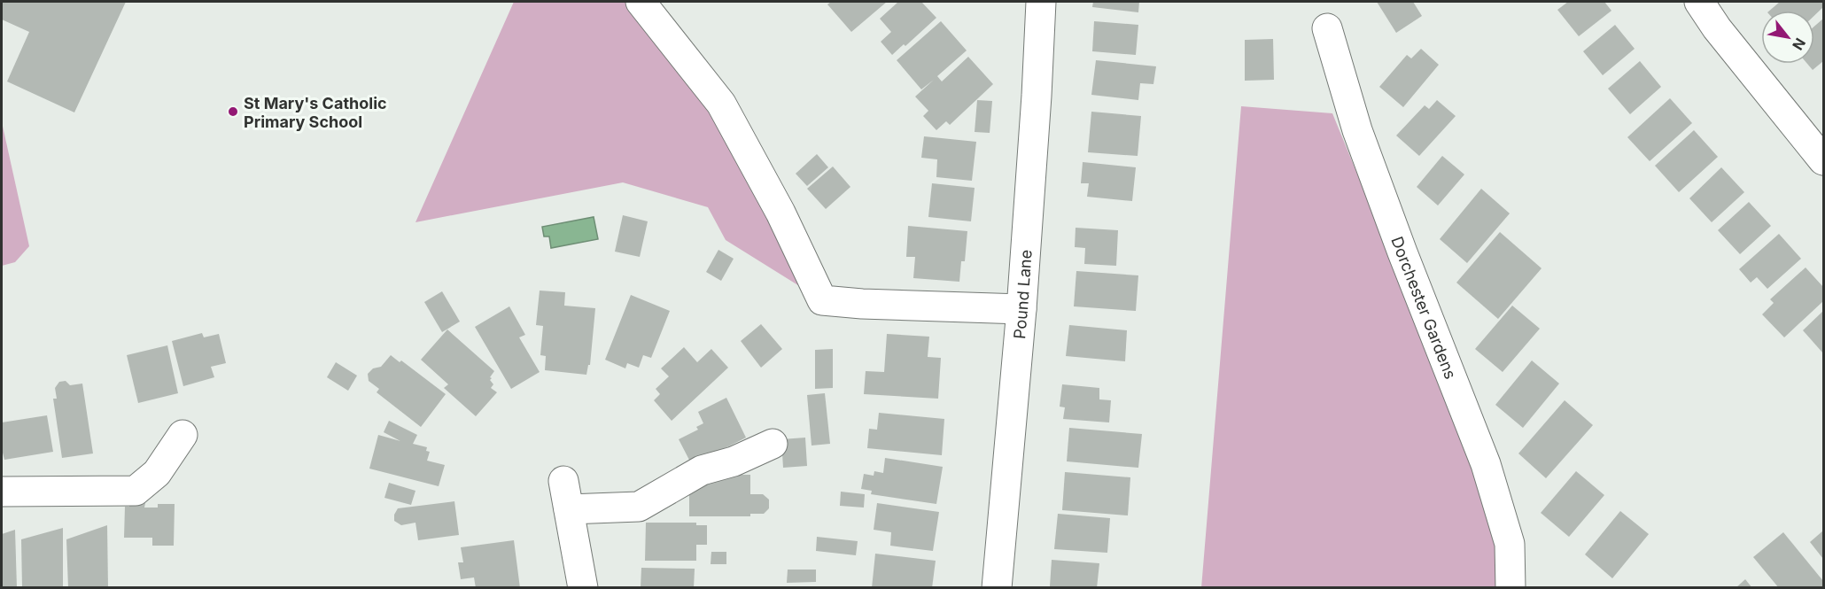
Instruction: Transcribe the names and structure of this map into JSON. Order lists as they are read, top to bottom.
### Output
{
  "streets": {
    "street": ["Pound Lane", "Dorchester Gardens"]
  },
  "places": ["St Mary's Catholic Primary School"],
  "north": "bottom right"
}
